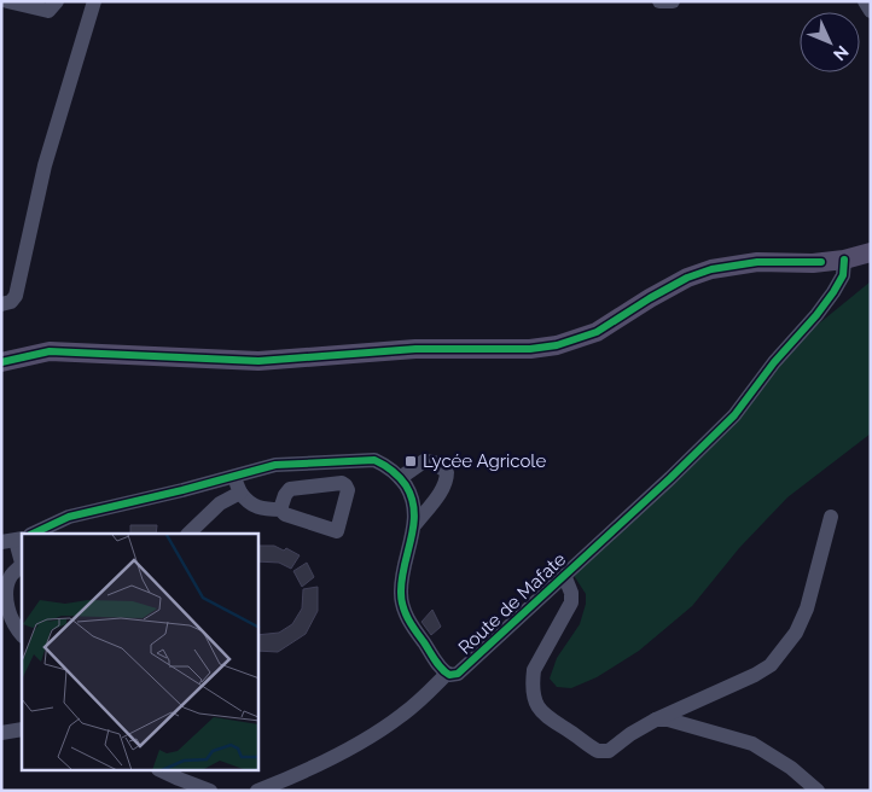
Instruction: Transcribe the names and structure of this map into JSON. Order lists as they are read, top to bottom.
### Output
{
  "streets": {
    "street": ["Route de Mafate"]
  },
  "places": {
    "transit": ["Lycée Agricole"]
  },
  "north": "bottom right"
}
